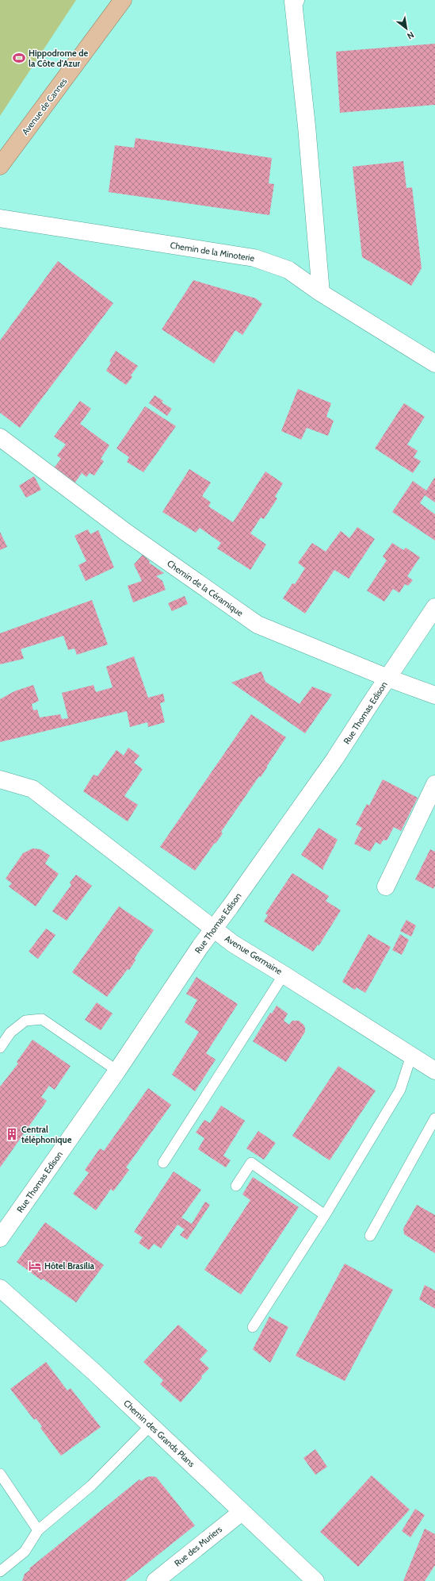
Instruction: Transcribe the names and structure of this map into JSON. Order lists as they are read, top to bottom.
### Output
{
  "streets": {
    "main road": ["Avenue de Cannes"],
    "street": [
      "Chemin de la Minoterie",
      "Chemin de la Céramique",
      "Rue Thomas Edison",
      "Avenue Germaine",
      "Chemin des Grands Plans",
      "Rue des Muriers"
    ]
  },
  "crossings": [
    ["Chemin de la Céramique", "Rue Thomas Edison"],
    ["Rue Thomas Edison", "Avenue Germaine"],
    ["Chemin des Grands Plans", "Rue des Muriers"]
  ],
  "places": {
    "sports": ["Hippodrome de la Côte d'Azur"],
    "building": ["Central téléphonique"],
    "hotel": ["Hôtel Brasilia"]
  },
  "north": "bottom right"
}
